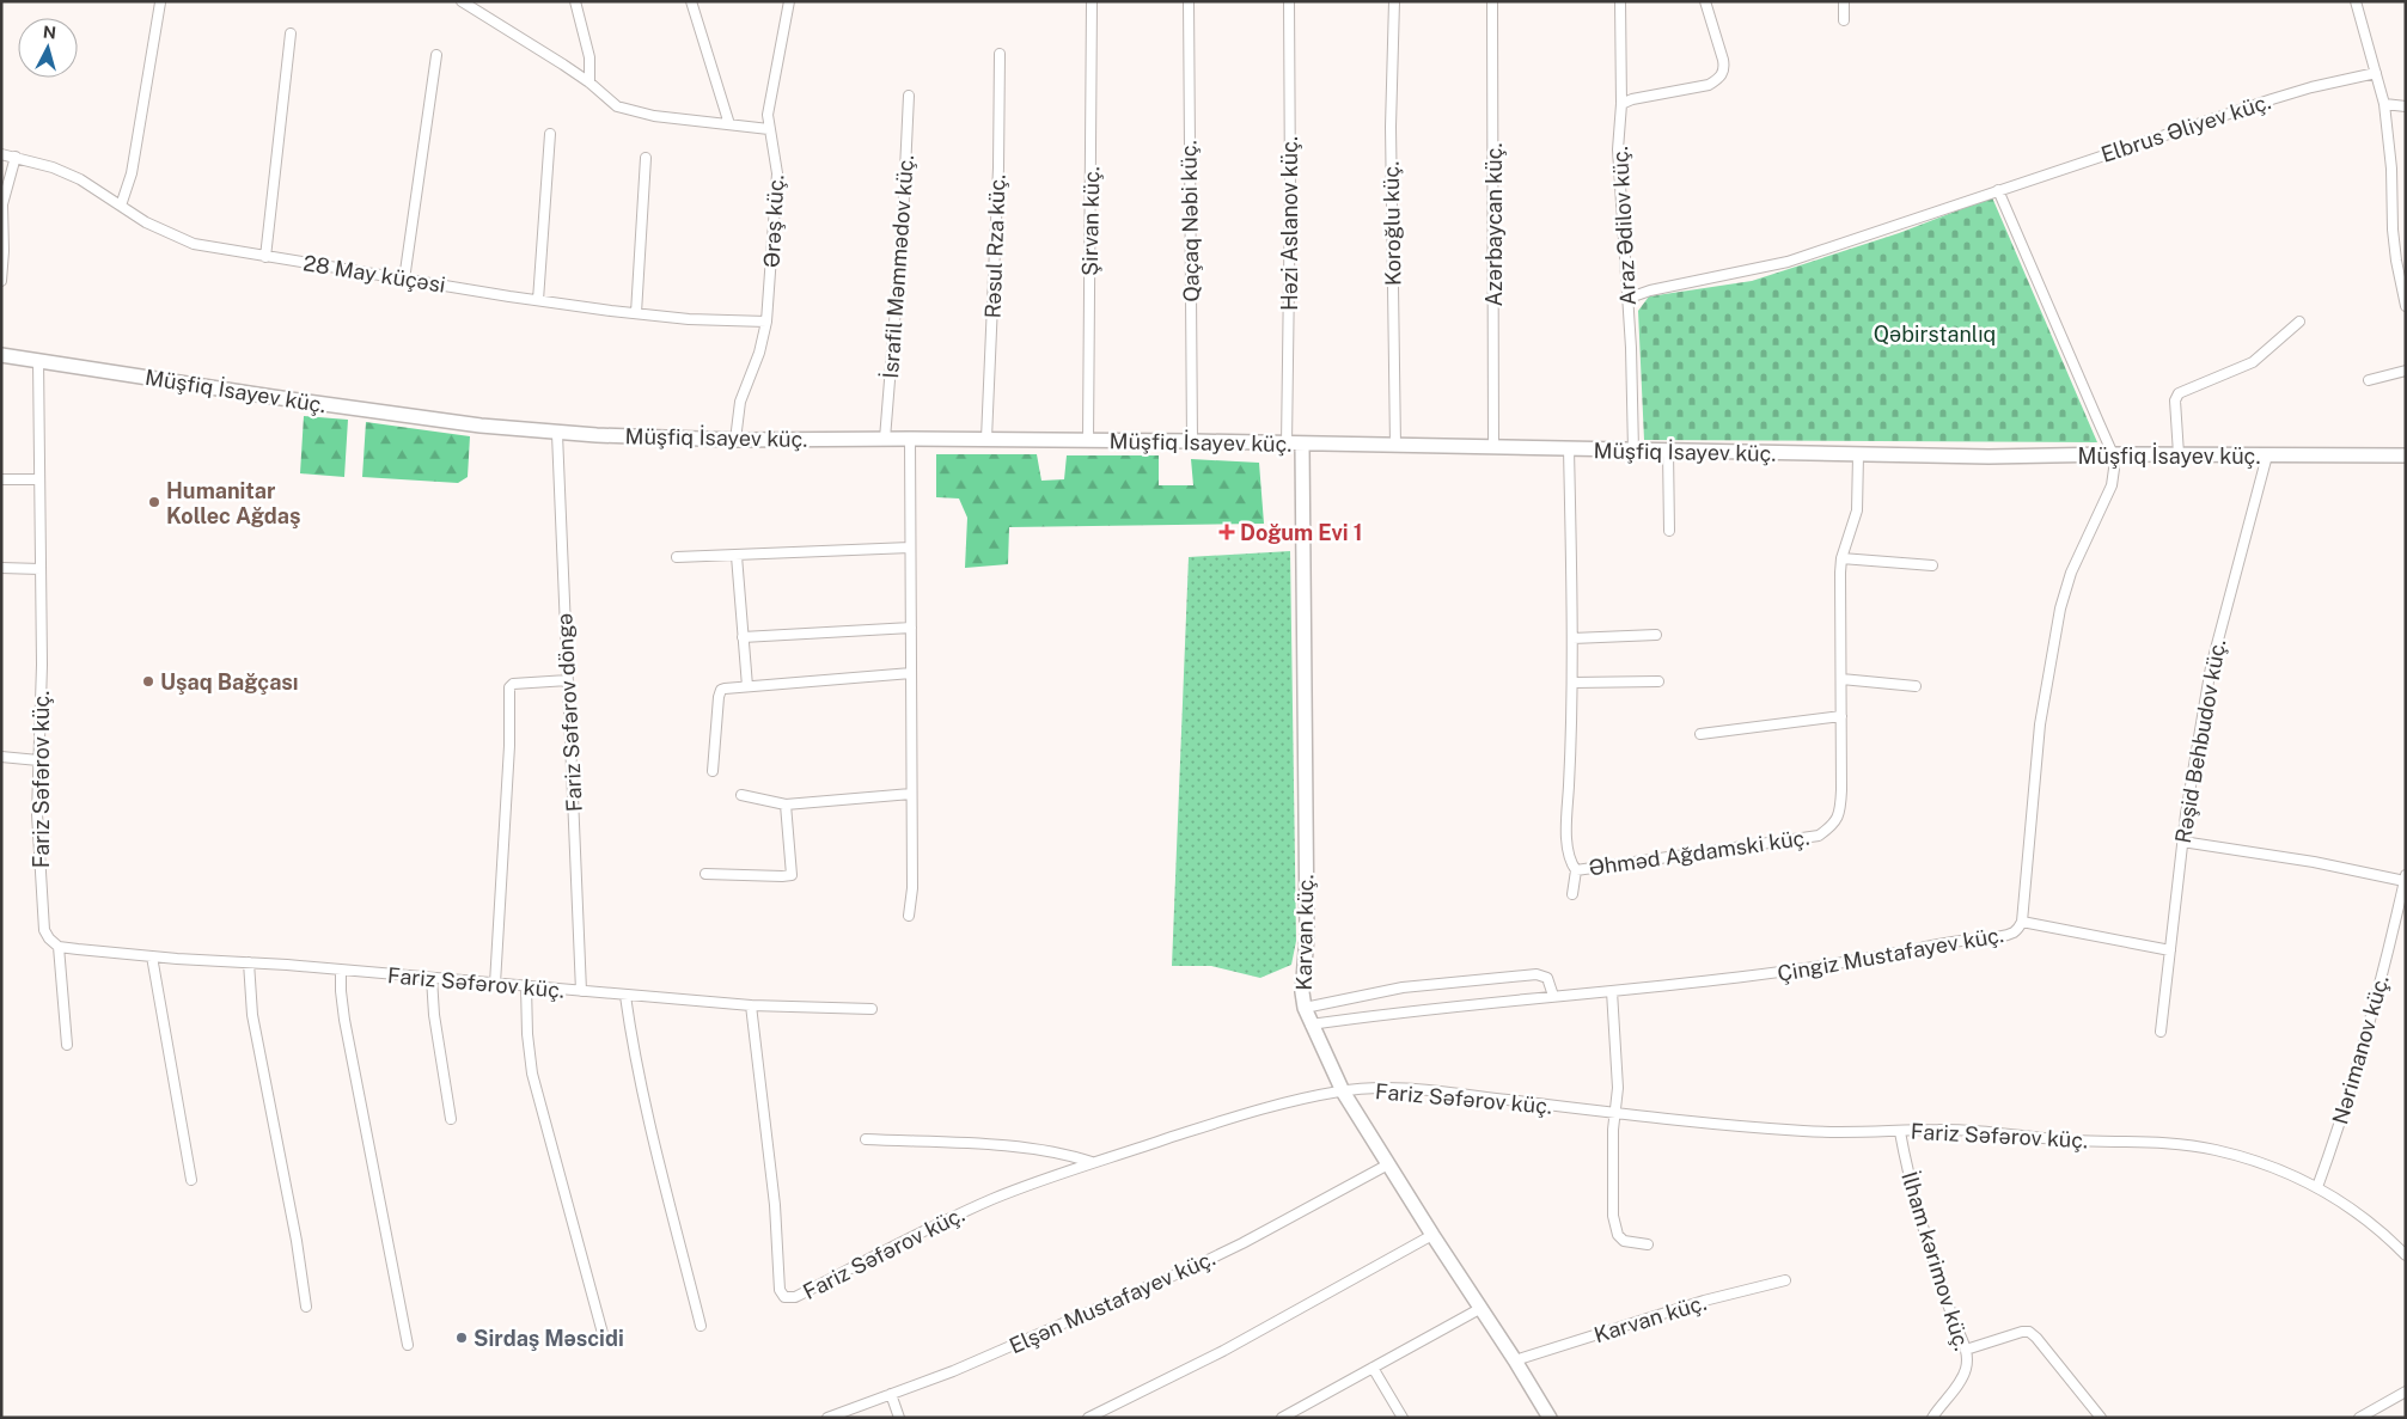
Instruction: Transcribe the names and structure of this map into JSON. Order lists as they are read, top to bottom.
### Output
{
  "streets": {
    "street": [
      "Elbrus Əliyev küç.",
      "Ərəş küç.",
      "Şirvan küç.",
      "Qaçaq Nəbi küç.",
      "Həzi Aslanov küç.",
      "Koroğlu küç.",
      "Azərbaycan küç.",
      "Araz Ədilov küç.",
      "Rəsul Rza küç.",
      "İsrafil Məmmədov küç.",
      "28 May küçəsi",
      "Müşfiq İsayev küç.",
      "Fariz Səfərov döngə",
      "Rəşid Behbudov küç.",
      "Fariz Səfərov küç.",
      "Əhməd Ağdamski küç.",
      "Karvan küç.",
      "Çingiz Mustafayev küç.",
      "Nərimanov küç.",
      "İlham kərimov küç.",
      "Elşən Mustafayev küç."
    ]
  },
  "crossings": [
    ["Elbrus Əliyev küç.", "Araz Ədilov küç."],
    ["Ərəş küç.", "28 May küçəsi"],
    ["Ərəş küç.", "Müşfiq İsayev küç."],
    ["Şirvan küç.", "Müşfiq İsayev küç."],
    ["Qaçaq Nəbi küç.", "Müşfiq İsayev küç."],
    ["Həzi Aslanov küç.", "Müşfiq İsayev küç."],
    ["Koroğlu küç.", "Müşfiq İsayev küç."],
    ["Azərbaycan küç.", "Müşfiq İsayev küç."],
    ["Araz Ədilov küç.", "Müşfiq İsayev küç."],
    ["Rəsul Rza küç.", "Müşfiq İsayev küç."],
    ["İsrafil Məmmədov küç.", "Müşfiq İsayev küç."],
    ["Müşfiq İsayev küç.", "Fariz Səfərov döngə"],
    ["Müşfiq İsayev küç.", "Rəşid Behbudov küç."],
    ["Müşfiq İsayev küç.", "Fariz Səfərov küç."],
    ["Müşfiq İsayev küç.", "Əhməd Ağdamski küç."],
    ["Müşfiq İsayev küç.", "Karvan küç."],
    ["Müşfiq İsayev küç.", "Çingiz Mustafayev küç."],
    ["Fariz Səfərov döngə", "Fariz Səfərov küç."],
    ["Fariz Səfərov küç.", "Karvan küç."],
    ["Fariz Səfərov küç.", "Nərimanov küç."],
    ["Fariz Səfərov küç.", "İlham kərimov küç."],
    ["Karvan küç.", "Çingiz Mustafayev küç."],
    ["Karvan küç.", "Elşən Mustafayev küç."]
  ],
  "parks": ["Qəbirstanlıq"],
  "places": {
    "other": ["Humanitar Kollec Ağdaş", "Uşaq Bağçası", "Sirdaş Məscidi"],
    "health": ["Doğum Evi 1"]
  },
  "north": "top"
}
